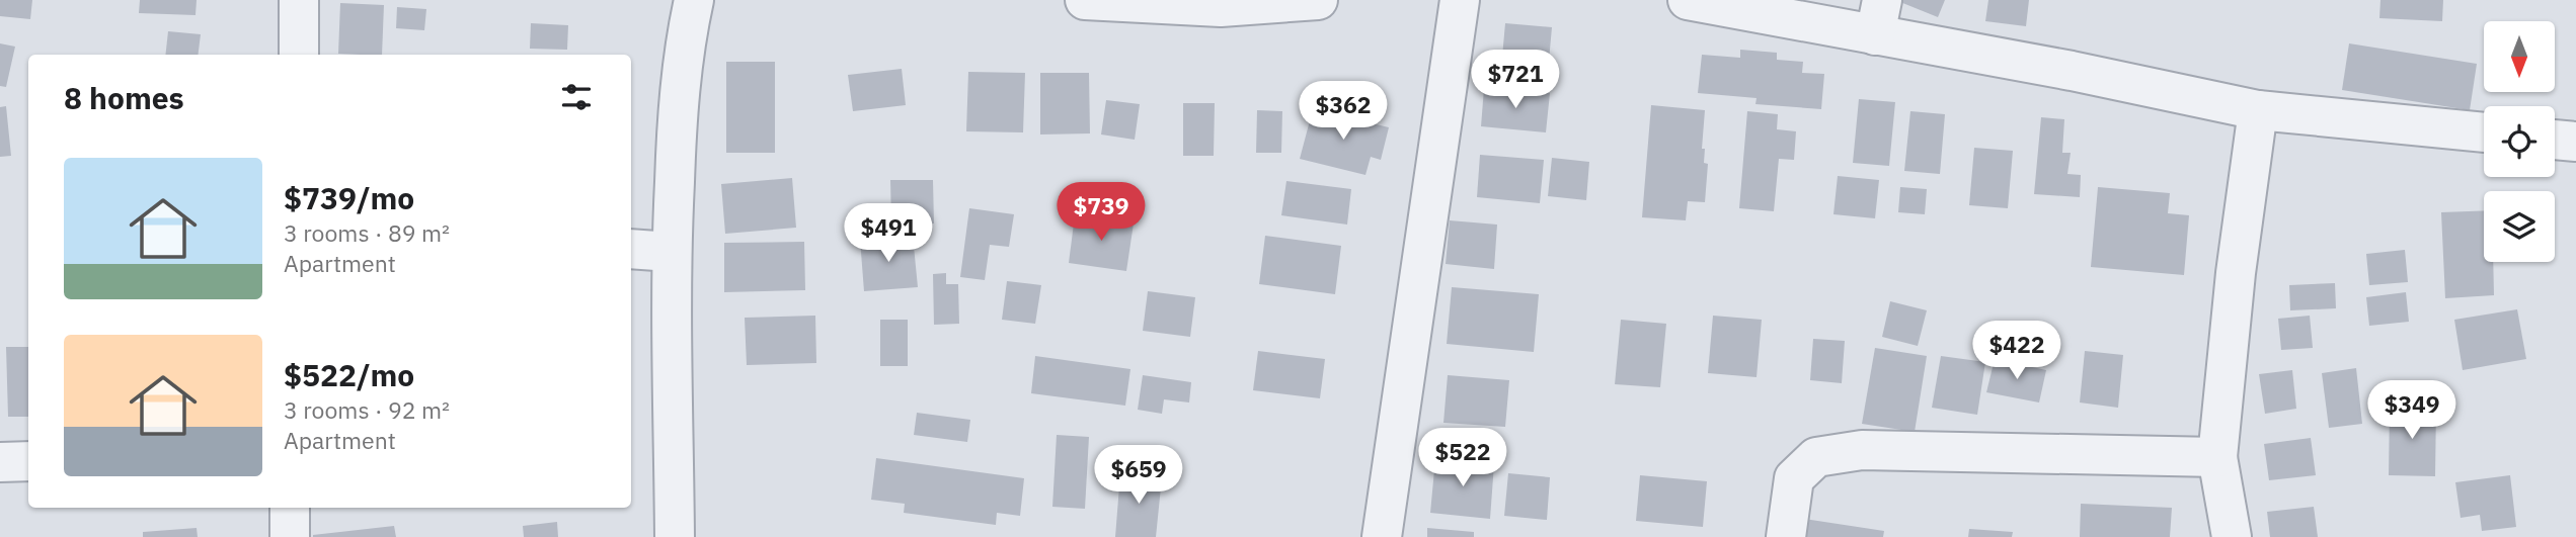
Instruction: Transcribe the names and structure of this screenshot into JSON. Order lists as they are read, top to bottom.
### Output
{
  "north": "bottom",
  "page": {
    "price": [
      "$721",
      "$362",
      "$739",
      "$491",
      "$422",
      "$349",
      "$522",
      "$659"
    ],
    "heading": "8 homes",
    "list": [
      {
        "name": "$739/mo",
        "note": "3 rooms · 89 m² · Apartment"
      },
      {
        "name": "$522/mo",
        "note": "3 rooms · 92 m² · Apartment"
      }
    ]
  }
}
